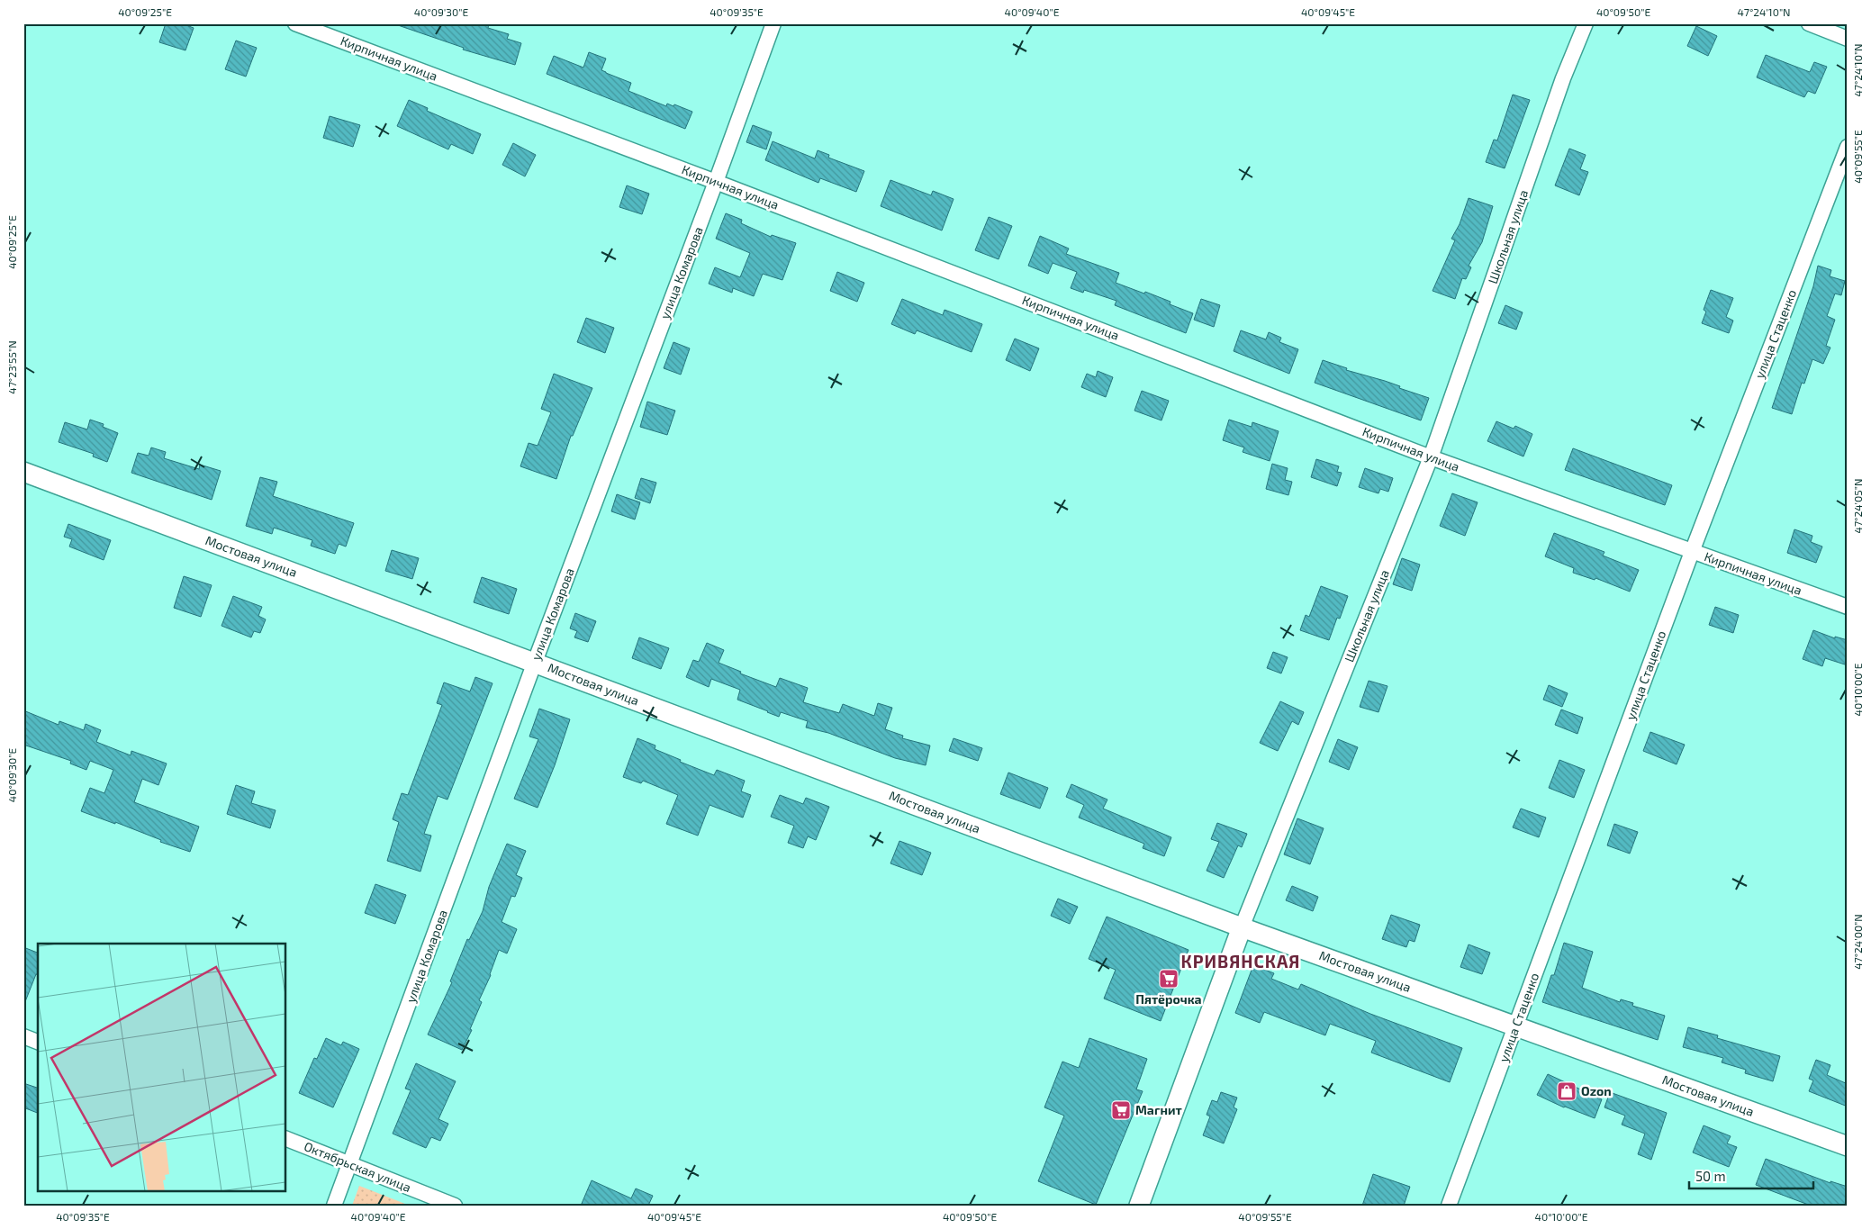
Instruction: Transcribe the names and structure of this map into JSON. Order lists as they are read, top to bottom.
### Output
{
  "streets": {
    "street": [
      "Кирпичная улица",
      "Школьная улица",
      "улица Комарова",
      "улица Стаценко",
      "Мостовая улица",
      "Октябрьская улица"
    ]
  },
  "crossings": [
    ["Кирпичная улица", "Школьная улица"],
    ["Кирпичная улица", "улица Комарова"],
    ["Кирпичная улица", "улица Стаценко"],
    ["Школьная улица", "Мостовая улица"],
    ["улица Комарова", "Мостовая улица"],
    ["улица Комарова", "Октябрьская улица"],
    ["улица Стаценко", "Мостовая улица"]
  ],
  "districts": ["КРИВЯНСКАЯ"],
  "places": {
    "supermarket": ["Пятёрочка", "Магнит"],
    "shop": ["Ozon"]
  },
  "scale_bar": "50 m",
  "coordinates": [
    "40°09'25\"E",
    "40°09'30\"E",
    "40°09'35\"E",
    "40°09'40\"E",
    "40°09'45\"E",
    "40°09'50\"E",
    "47°24'10\"N",
    "40°09'55\"E",
    "47°23'55\"N",
    "47°24'05\"N",
    "40°10'00\"E",
    "47°24'00\"N"
  ]
}
